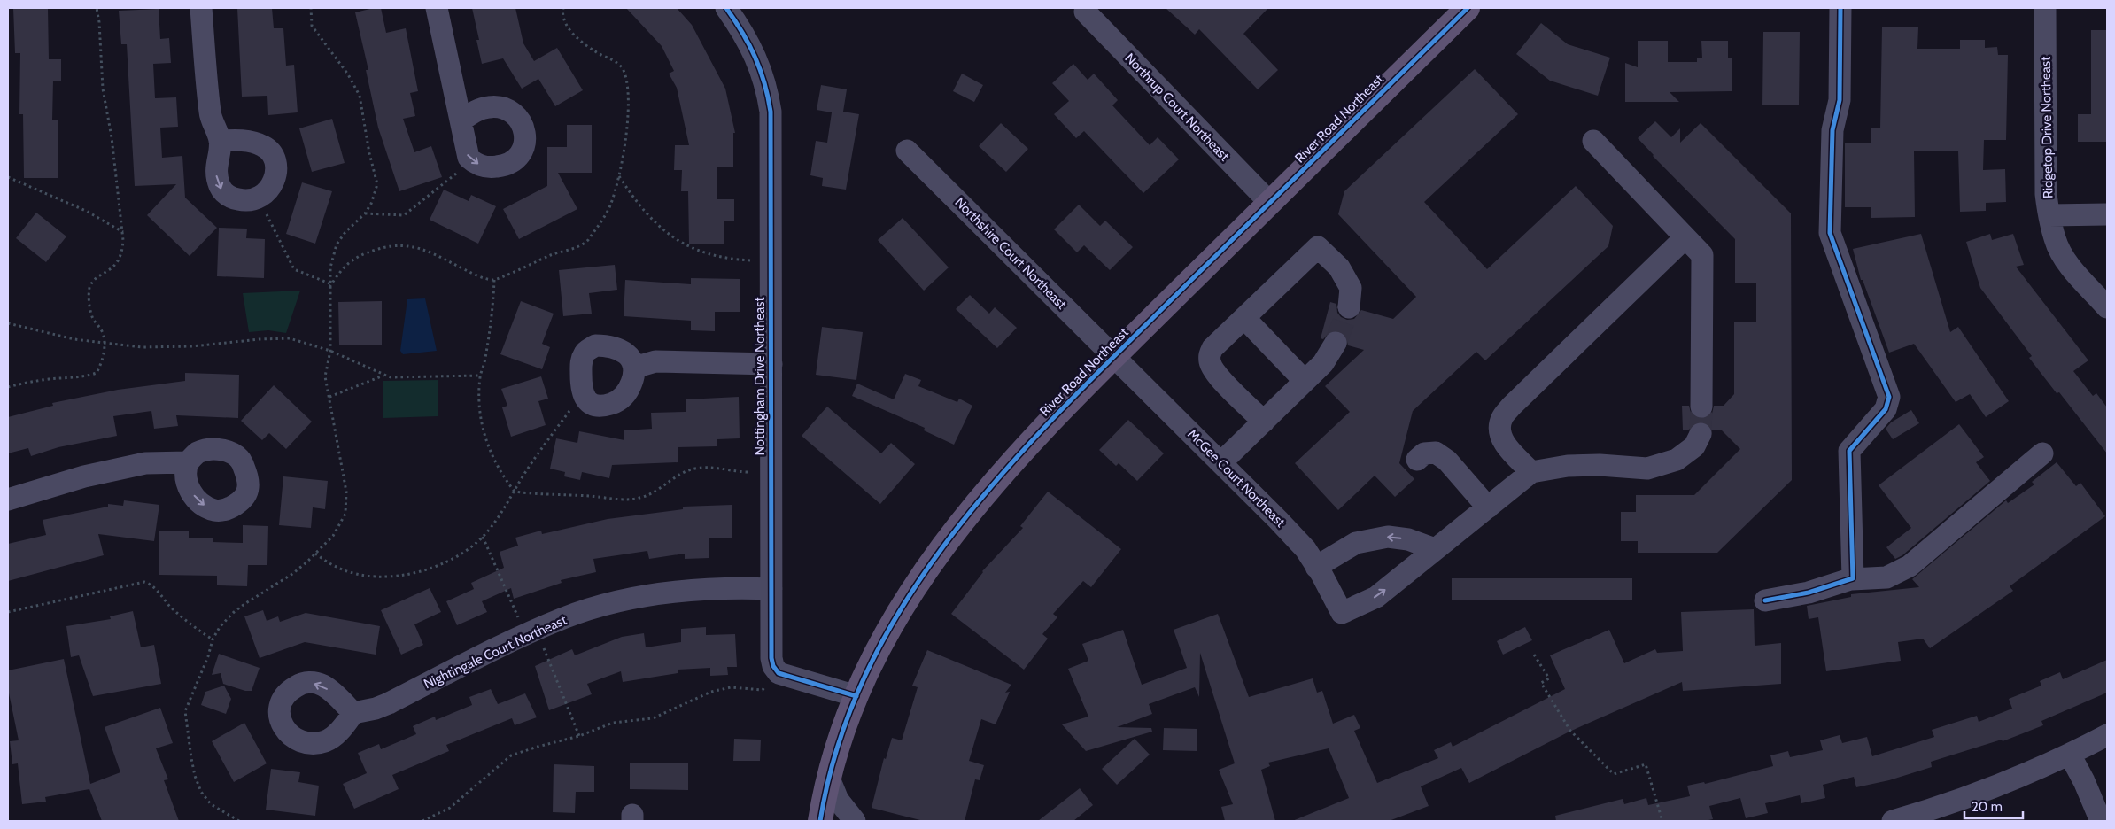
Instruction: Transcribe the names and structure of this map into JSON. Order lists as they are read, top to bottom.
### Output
{
  "streets": {
    "main road": ["River Road Northeast"],
    "street": [
      "Northrup Court Northeast",
      "Ridgetop Drive Northeast",
      "Northshire Court Northeast",
      "Nottingham Drive Northeast",
      "McGee Court Northeast",
      "Nightingale Court Northeast"
    ]
  },
  "crossings": [
    ["Northrup Court Northeast", "River Road Northeast"],
    ["River Road Northeast", "Northshire Court Northeast"],
    ["River Road Northeast", "McGee Court Northeast"],
    ["Northshire Court Northeast", "McGee Court Northeast"],
    ["Nottingham Drive Northeast", "Nightingale Court Northeast"]
  ],
  "scale_bar": "20 m"
}
